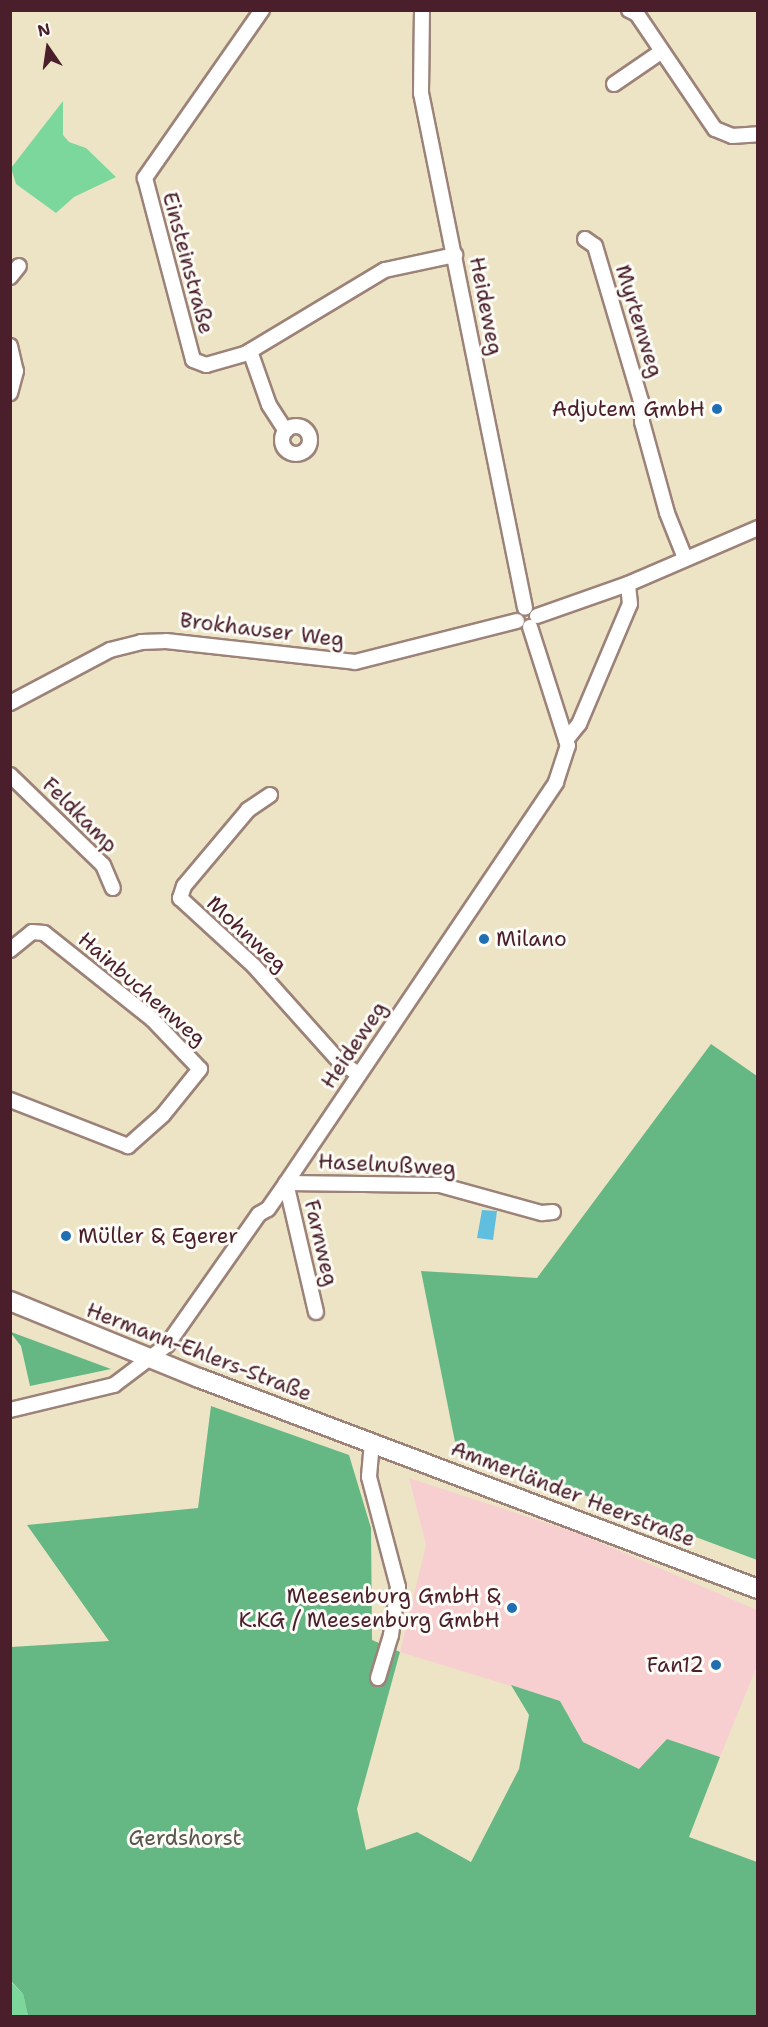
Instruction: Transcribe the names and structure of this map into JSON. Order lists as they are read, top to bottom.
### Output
{
  "streets": {
    "street": [
      "Einsteinstraße",
      "Heideweg",
      "Myrtenweg",
      "Brokhauser Weg",
      "Feldkamp",
      "Mohnweg",
      "Hainbuchenweg",
      "Haselnußweg",
      "Farnweg",
      "Hermann-Ehlers-Straße",
      "Ammerländer Heerstraße"
    ]
  },
  "crossings": [
    ["Einsteinstraße", "Heideweg"],
    ["Heideweg", "Brokhauser Weg"],
    ["Heideweg", "Mohnweg"],
    ["Heideweg", "Haselnußweg"],
    ["Heideweg", "Farnweg"],
    ["Heideweg", "Hermann-Ehlers-Straße"],
    ["Myrtenweg", "Brokhauser Weg"],
    ["Haselnußweg", "Farnweg"],
    ["Hermann-Ehlers-Straße", "Ammerländer Heerstraße"]
  ],
  "parks": ["Gerdshorst"],
  "places": [
    "Adjutem GmbH",
    "Milano",
    "Müller & Egerer",
    "Meesenburg GmbH & K.KG / Meesenburg GmbH",
    "Fan12"
  ],
  "north": "top"
}
